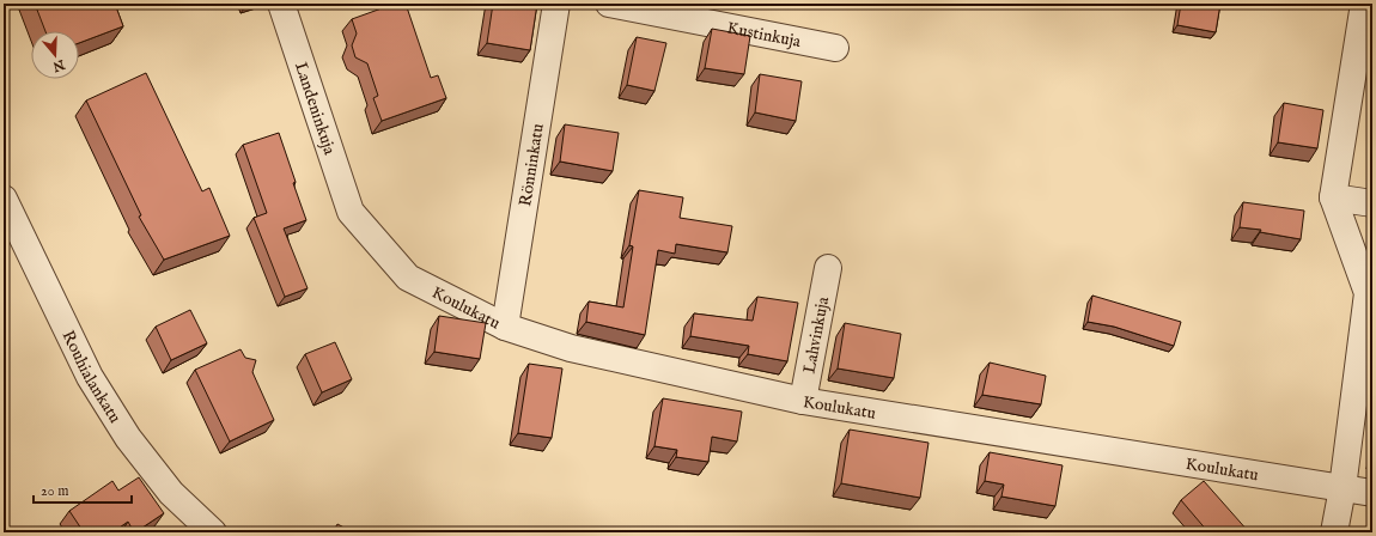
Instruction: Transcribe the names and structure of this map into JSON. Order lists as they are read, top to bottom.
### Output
{
  "streets": {
    "street": [
      "Kustinkuja",
      "Landeninkuja",
      "Rönninkatu",
      "Koulukatu",
      "Lahvinkuja",
      "Rouhialankatu"
    ]
  },
  "crossings": [
    ["Landeninkuja", "Koulukatu"],
    ["Rönninkatu", "Koulukatu"],
    ["Koulukatu", "Lahvinkuja"]
  ],
  "scale_bar": "20 m",
  "north": "bottom"
}
